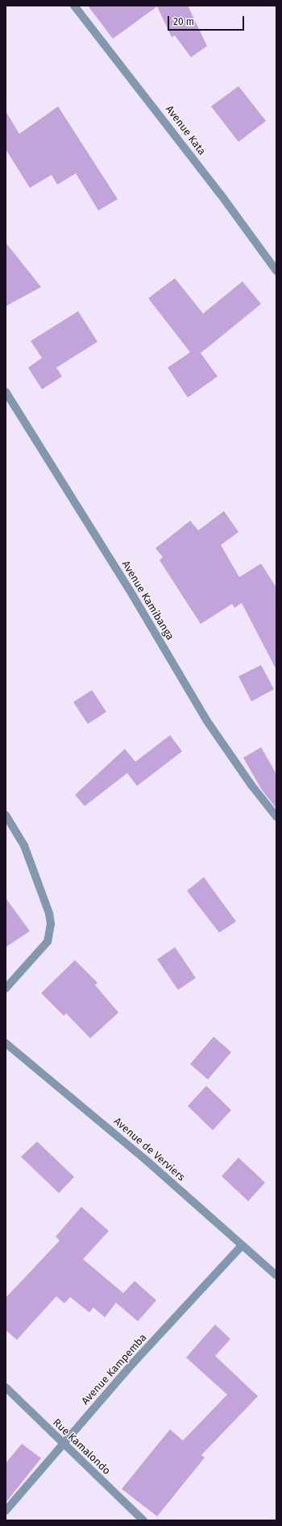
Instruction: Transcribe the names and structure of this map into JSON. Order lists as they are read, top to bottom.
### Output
{
  "streets": {
    "street": [
      "Avenue Kata",
      "Avenue Kamibanga",
      "Avenue de Verviers",
      "Avenue Kampemba",
      "Rue Kamalondo"
    ]
  },
  "crossings": [
    ["Avenue de Verviers", "Avenue Kampemba"],
    ["Avenue Kampemba", "Rue Kamalondo"]
  ],
  "scale_bar": "20 m"
}
